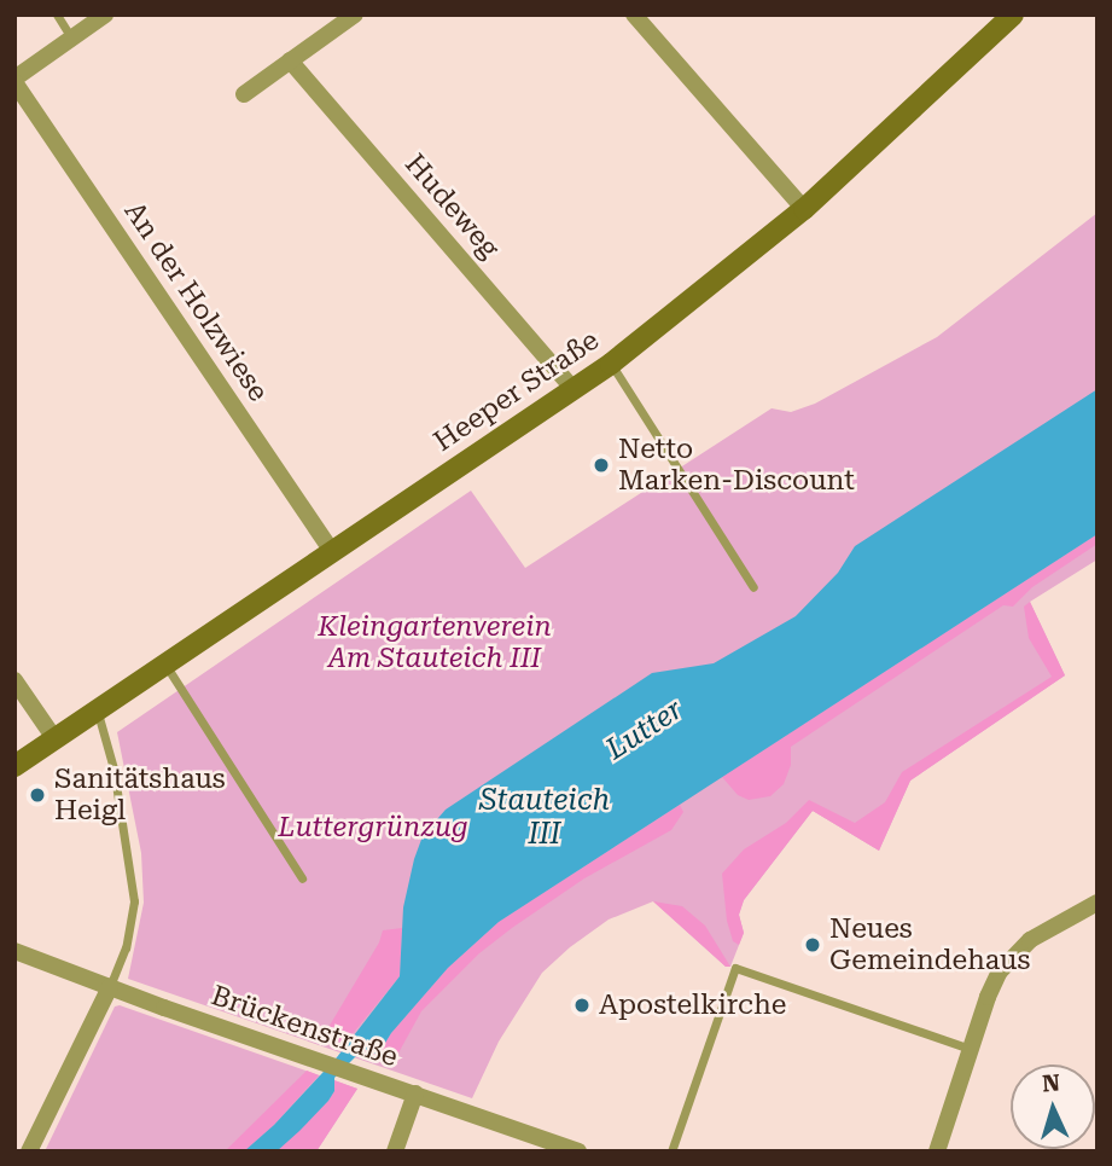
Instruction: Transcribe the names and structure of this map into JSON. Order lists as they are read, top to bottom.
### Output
{
  "streets": {
    "main road": ["Heeper Straße"],
    "street": ["Hudeweg", "An der Holzwiese", "Brückenstraße"]
  },
  "crossings": [
    ["Hudeweg", "Heeper Straße"],
    ["An der Holzwiese", "Heeper Straße"]
  ],
  "water": ["Lutter", "Stauteich III"],
  "parks": ["Kleingartenverein Am Stauteich III", "Luttergrünzug"],
  "places": [
    "Netto Marken-Discount",
    "Sanitätshaus Heigl",
    "Neues Gemeindehaus",
    "Apostelkirche"
  ],
  "north": "top"
}
